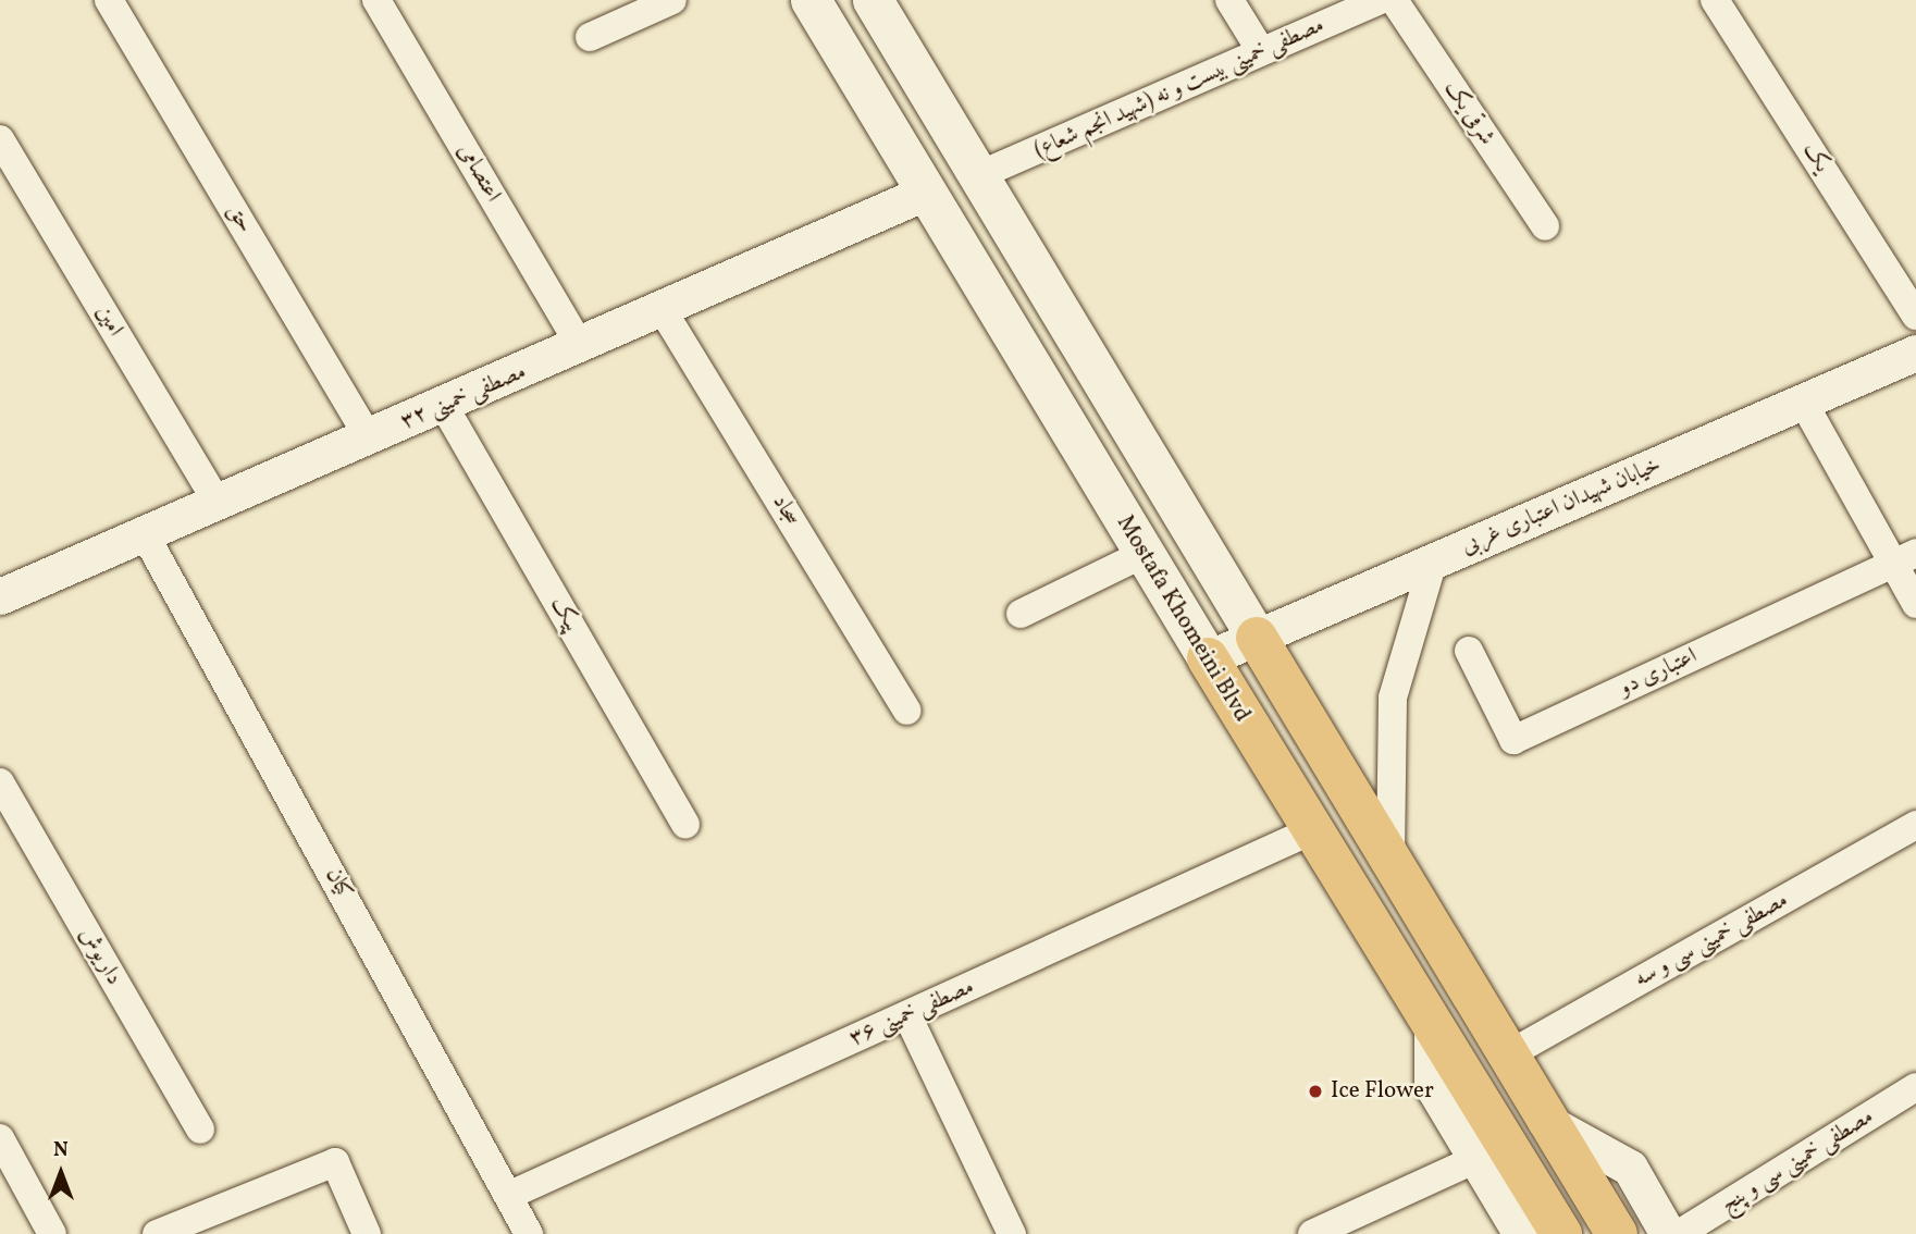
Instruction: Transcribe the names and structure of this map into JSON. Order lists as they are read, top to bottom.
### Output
{
  "streets": {
    "main road": ["Mostafa Khomeini Blvd"],
    "street": [
      "مصطفی خمینی بیست و نه (شهید انجم شعاع)",
      "شرقی یک",
      "یک",
      "اعتصامی",
      "حق",
      "امین",
      "مصطفی خمینی ۳۲",
      "خیابان شهیدان اعتباری غربی",
      "سجاد",
      "پیک",
      "اعتباری دو",
      "کیان",
      "مصطفی خمینی سی و سه",
      "داریوش",
      "مصطفی خمینی ۳۶",
      "مصطفی خمینی سی و پنج"
    ]
  },
  "crossings": [
    ["اعتصامی", "مصطفی خمینی ۳۲"],
    ["حق", "مصطفی خمینی ۳۲"],
    ["امین", "مصطفی خمینی ۳۲"],
    ["مصطفی خمینی ۳۲", "سجاد"],
    ["مصطفی خمینی ۳۲", "پیک"],
    ["مصطفی خمینی ۳۲", "Mostafa Khomeini Blvd"],
    ["مصطفی خمینی ۳۲", "کیان"],
    ["خیابان شهیدان اعتباری غربی", "Mostafa Khomeini Blvd"],
    ["Mostafa Khomeini Blvd", "مصطفی خمینی ۳۶"],
    ["کیان", "مصطفی خمینی ۳۶"]
  ],
  "places": ["Ice Flower"],
  "north": "top"
}
